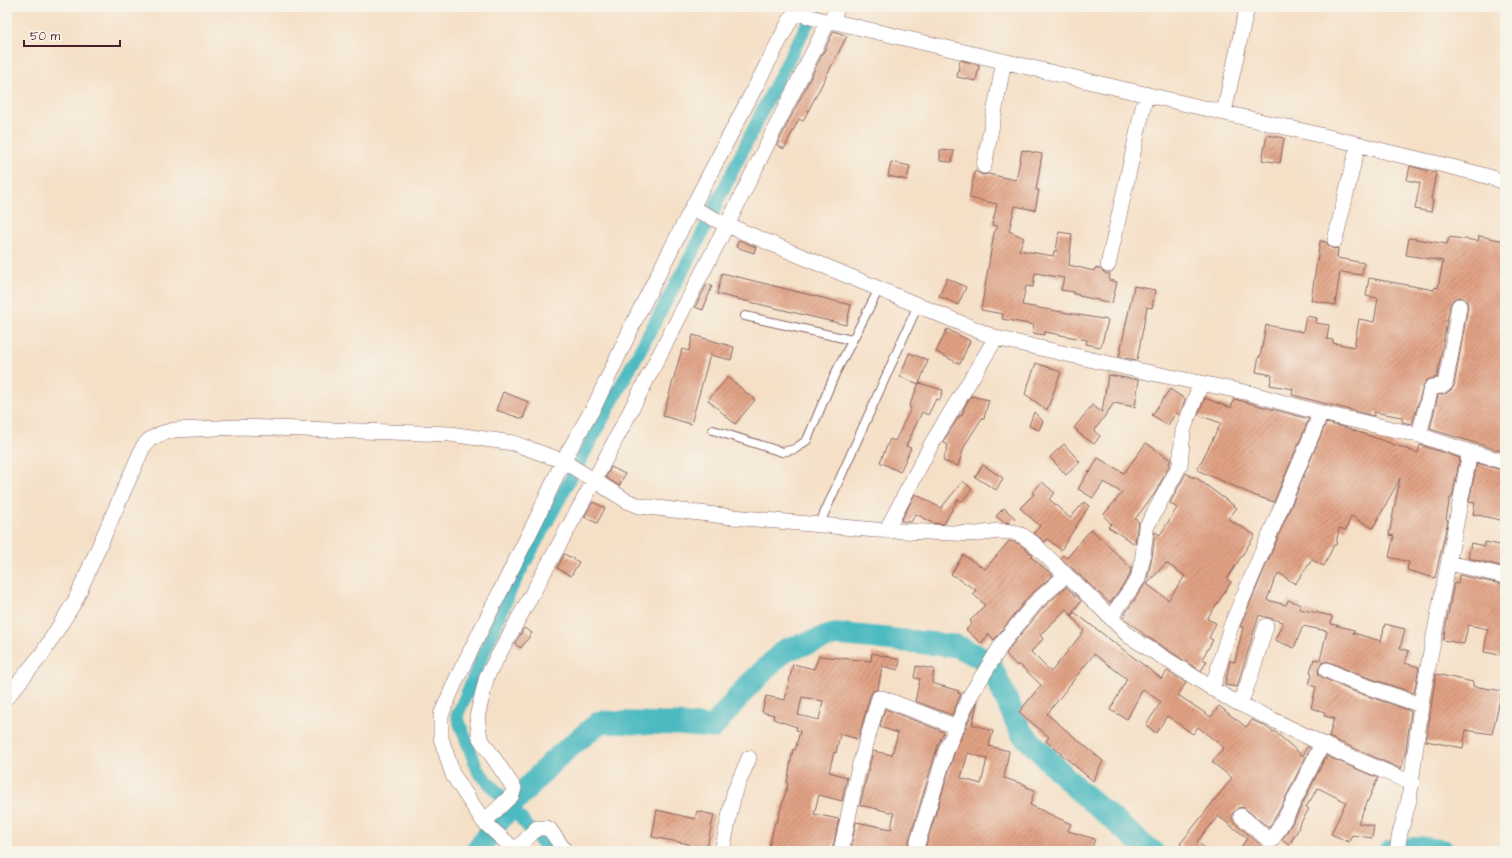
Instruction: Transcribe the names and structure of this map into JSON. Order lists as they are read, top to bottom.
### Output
{
  "scale_bar": "50 m"
}
